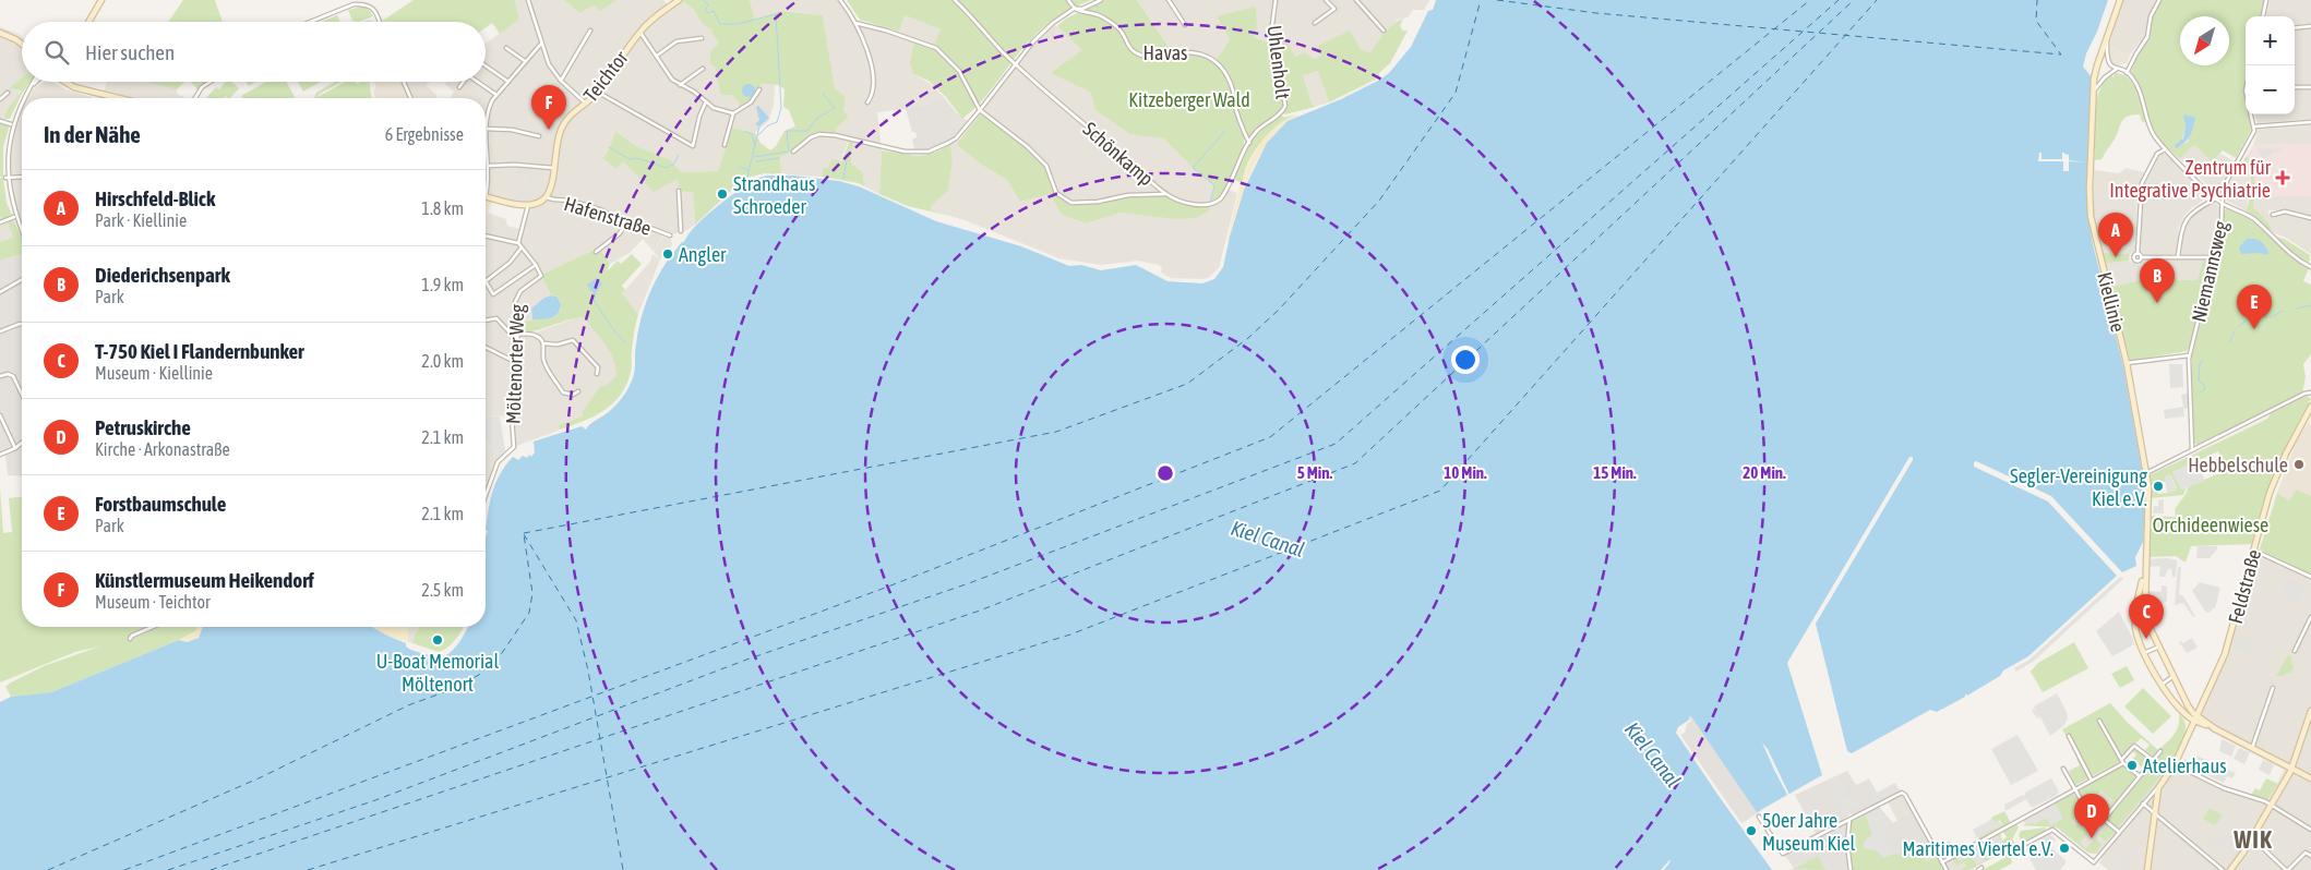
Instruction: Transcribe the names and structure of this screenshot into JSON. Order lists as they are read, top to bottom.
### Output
{
  "streets": {
    "street": [
      "Havas",
      "Uhlenholt",
      "Teichtor",
      "Schönkamp",
      "Hafenstraße",
      "Niemannsweg",
      "Kiellinie",
      "Möltenorter Weg",
      "Feldstraße"
    ]
  },
  "crossings": [
    ["Havas", "Uhlenholt"],
    ["Havas", "Schönkamp"],
    ["Uhlenholt", "Schönkamp"],
    ["Teichtor", "Hafenstraße"],
    ["Kiellinie", "Feldstraße"]
  ],
  "districts": ["WIK"],
  "water": ["Kiel Canal"],
  "parks": ["Kitzeberger Wald", "Orchideenwiese"],
  "places": {
    "health": ["Zentrum für Integrative Psychiatrie"],
    "other": [
      "Strandhaus Schroeder",
      "Angler",
      "Hebbelschule",
      "Segler-Vereinigung Kiel e.V.",
      "U-Boat Memorial Möltenort",
      "Atelierhaus",
      "50er Jahre Museum Kiel",
      "Maritimes Viertel e.V."
    ]
  },
  "north": "bottom left",
  "page": {
    "map_buttons": ["+", "−"],
    "search": "Hier suchen",
    "pins": [
      "F",
      "A",
      "B",
      "E",
      "C",
      "D"
    ],
    "heading": ["In der Nähe", "6 Ergebnisse"],
    "list": [
      {
        "mark": "A",
        "name": "Hirschfeld-Blick",
        "note": "Park · Kiellinie",
        "value": "1.8 km"
      },
      {
        "mark": "B",
        "name": "Diederichsenpark",
        "note": "Park",
        "value": "1.9 km"
      },
      {
        "mark": "C",
        "name": "T-750 Kiel I Flandernbunker",
        "note": "Museum · Kiellinie",
        "value": "2.0 km"
      },
      {
        "mark": "D",
        "name": "Petruskirche",
        "note": "Kirche · Arkonastraße",
        "value": "2.1 km"
      },
      {
        "mark": "E",
        "name": "Forstbaumschule",
        "note": "Park",
        "value": "2.1 km"
      },
      {
        "mark": "F",
        "name": "Künstlermuseum Heikendorf",
        "note": "Museum · Teichtor",
        "value": "2.5 km"
      }
    ]
  },
  "rings": [
    "5 Min.",
    "10 Min.",
    "15 Min.",
    "20 Min."
  ]
}
